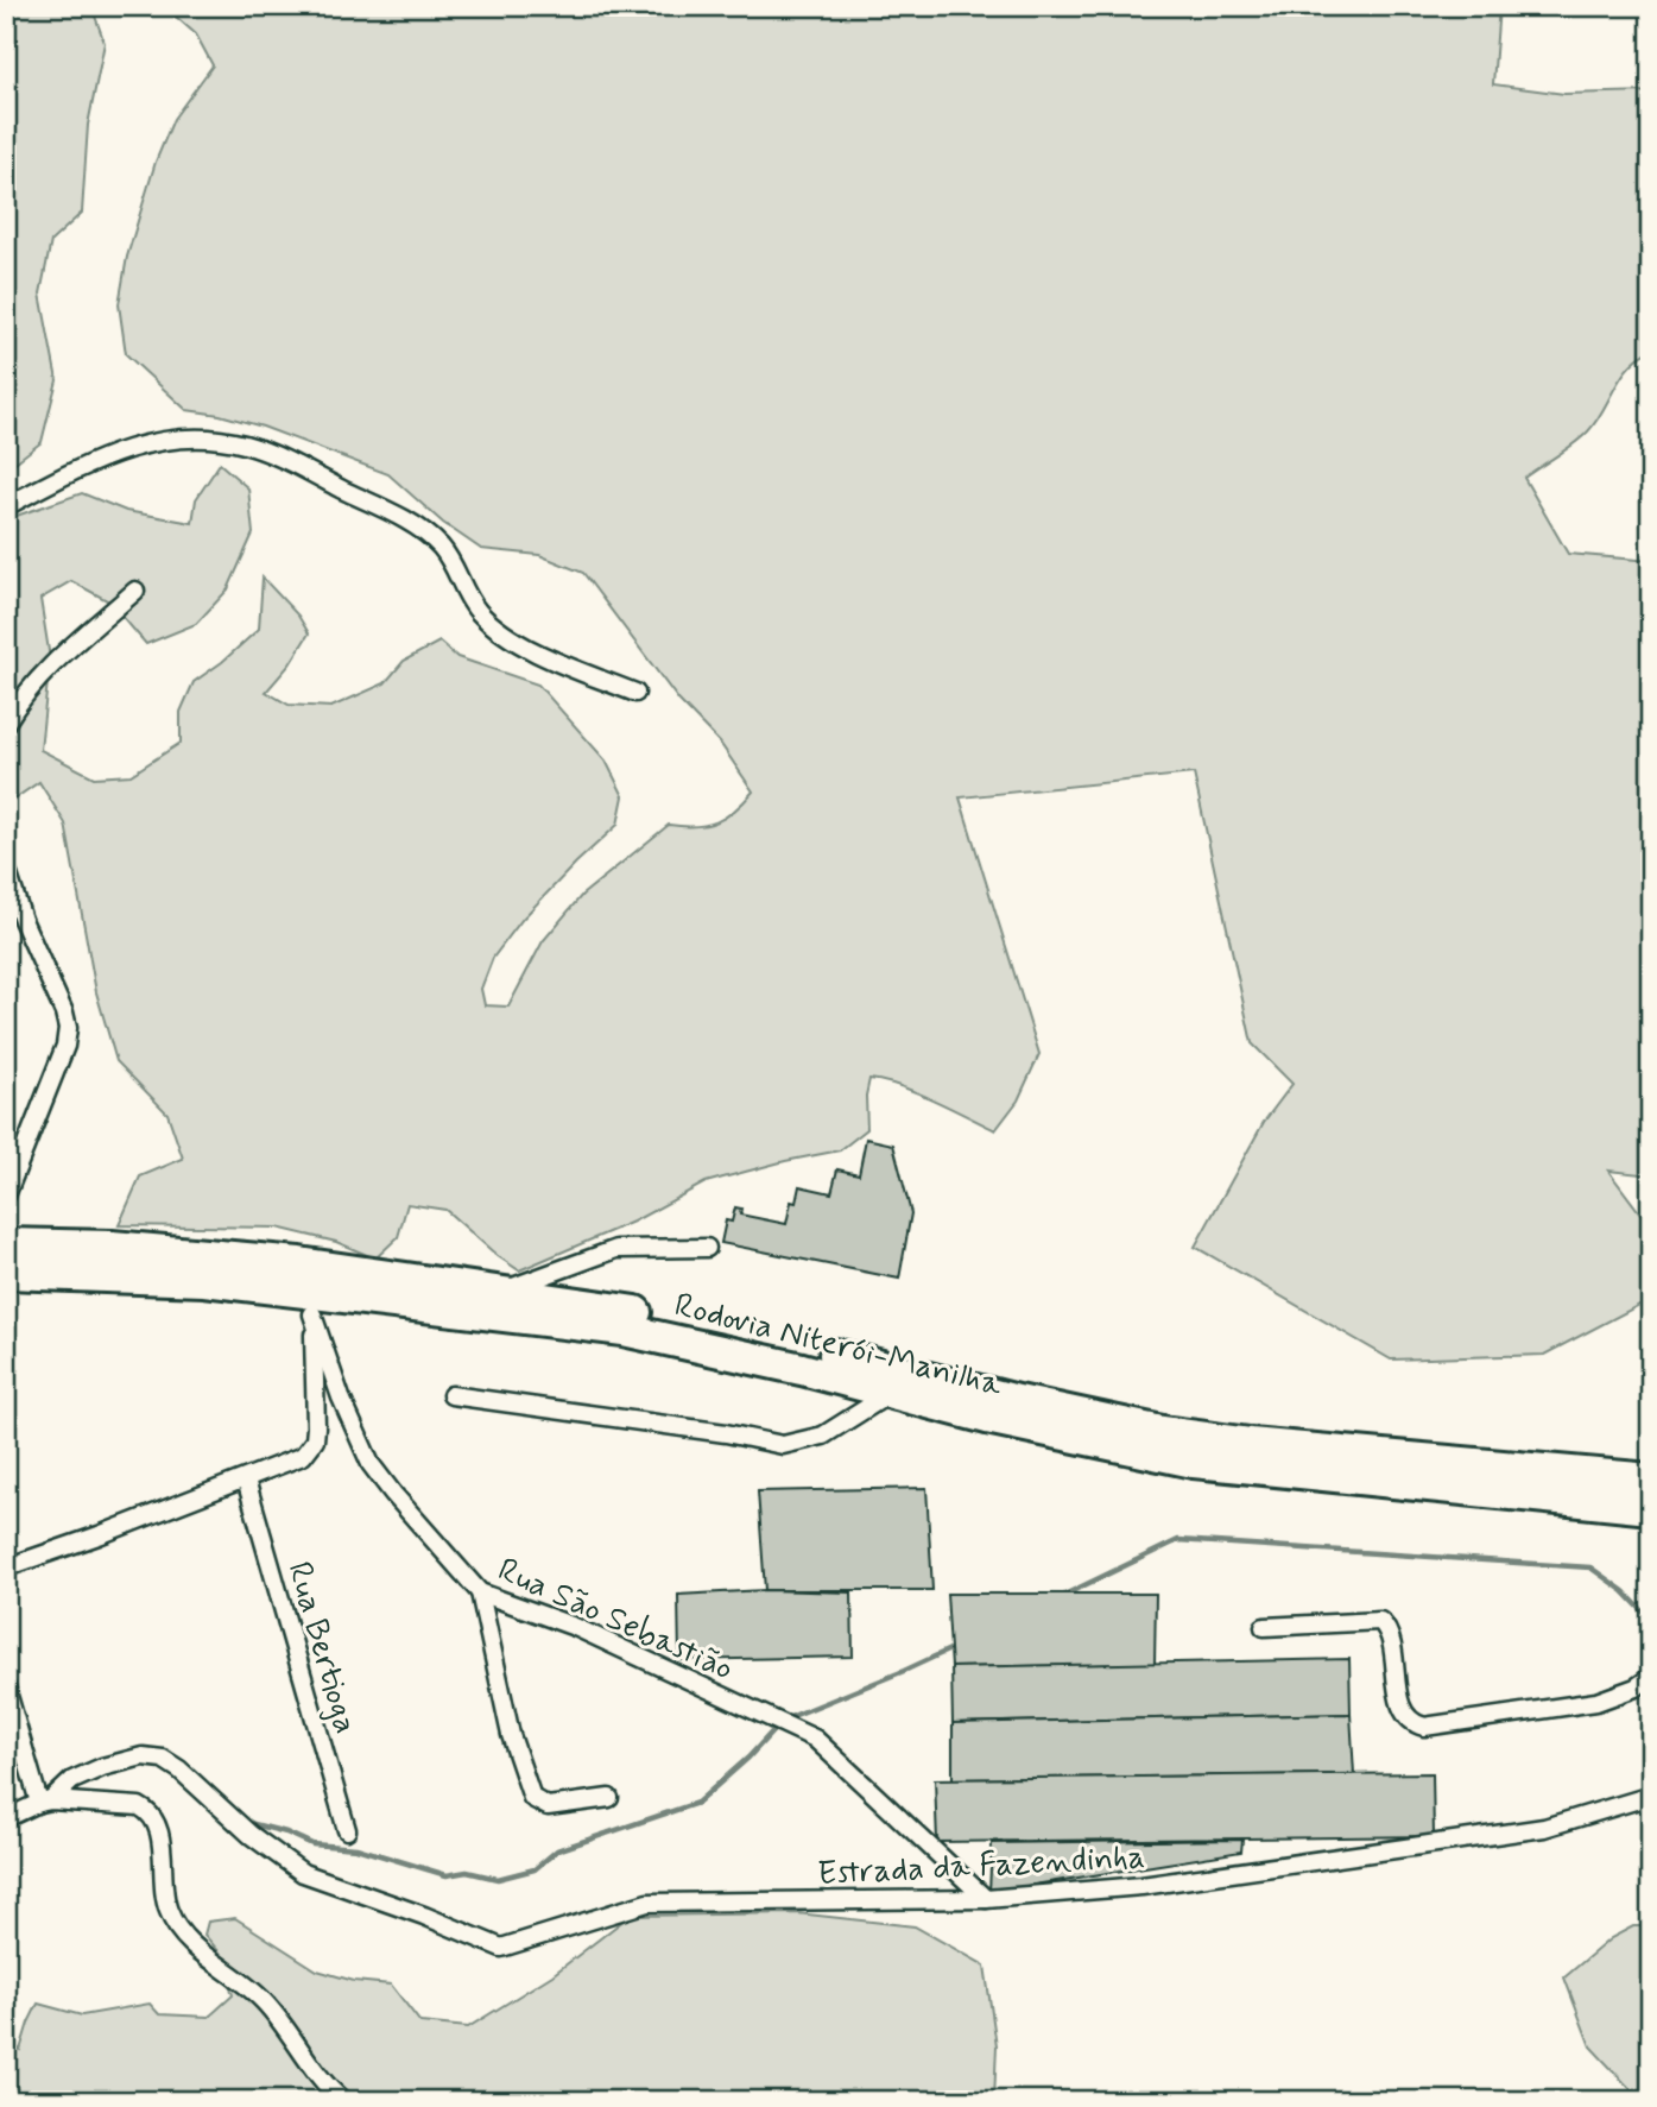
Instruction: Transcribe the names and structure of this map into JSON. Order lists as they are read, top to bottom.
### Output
{
  "streets": {
    "highway": ["Rodovia Niterói-Manilha"],
    "street": ["Rua São Sebastião", "Rua Bertioga", "Estrada da Fazendinha"]
  },
  "crossings": [
    ["Rodovia Niterói-Manilha", "Rua São Sebastião"],
    ["Rua São Sebastião", "Estrada da Fazendinha"]
  ]
}
